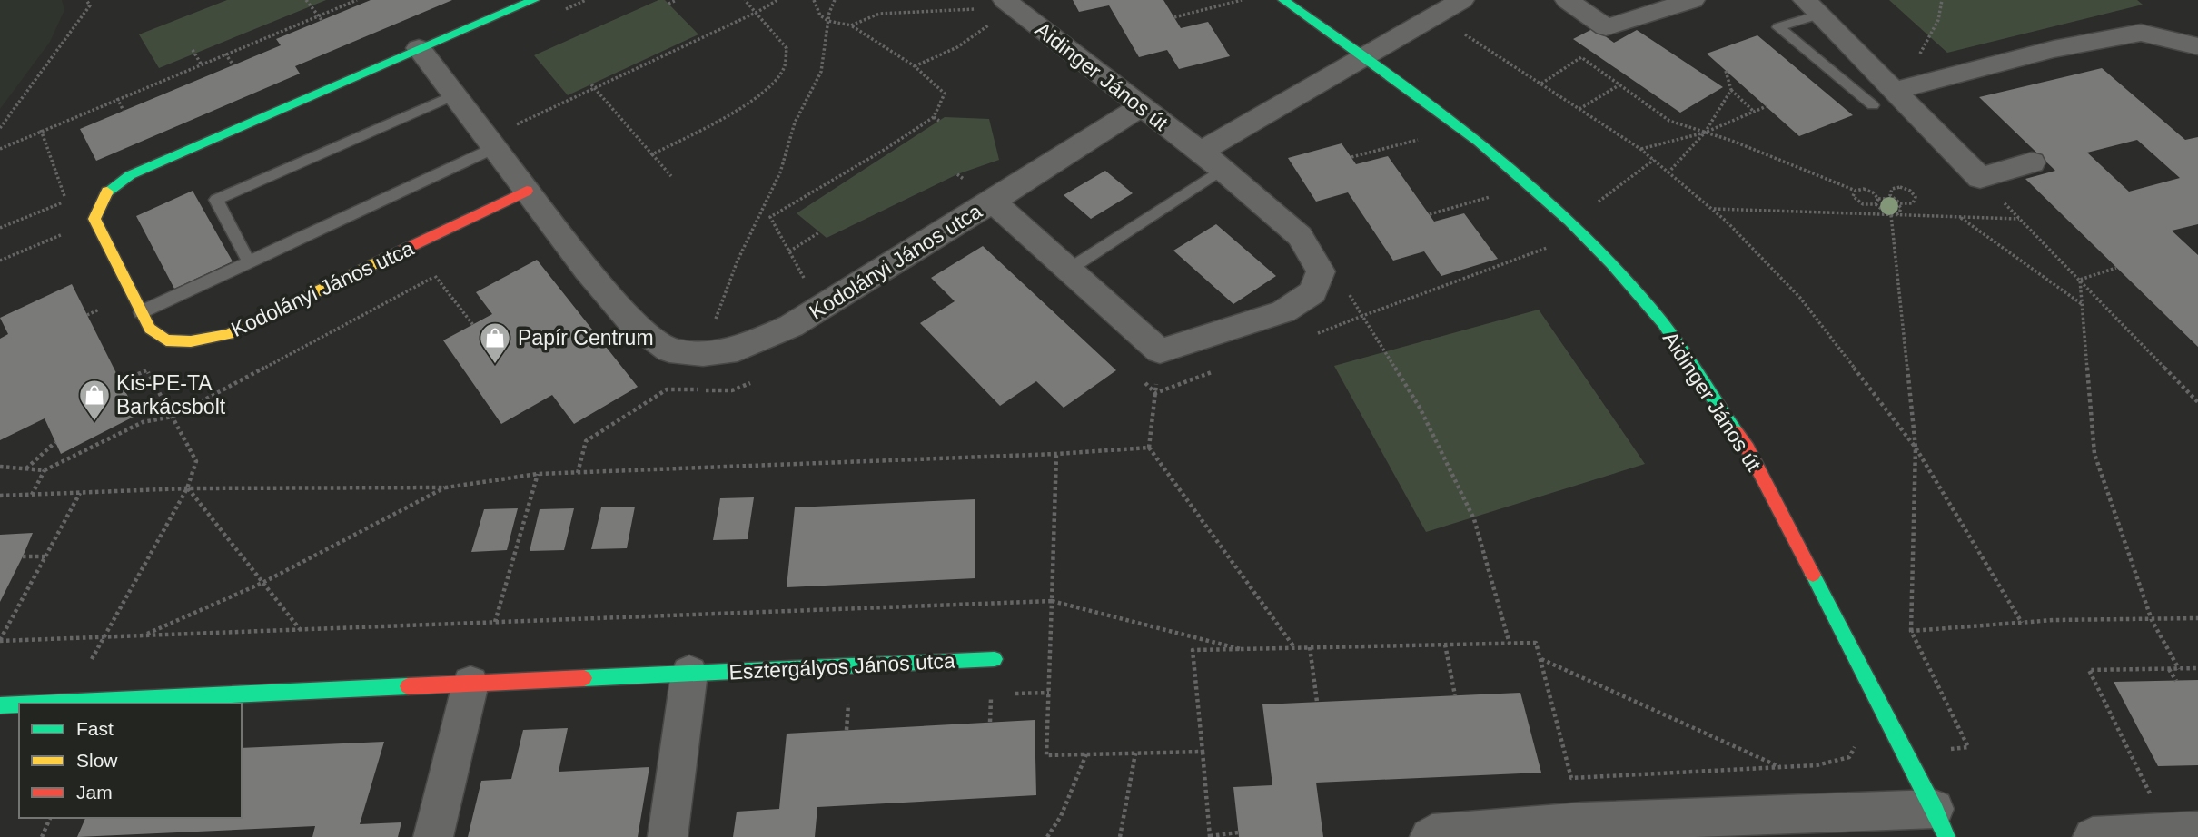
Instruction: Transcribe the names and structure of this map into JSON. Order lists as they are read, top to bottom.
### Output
{
  "streets": {
    "street": ["Aidinger János út", "Kodolányi János utca", "Esztergályos János utca"]
  },
  "crossings": [
    ["Aidinger János út", "Kodolányi János utca"]
  ],
  "places": {
    "shop": ["Papír Centrum", "Kis-PE-TA Barkácsbolt"]
  },
  "legend": ["Fast", "Slow", "Jam"]
}
